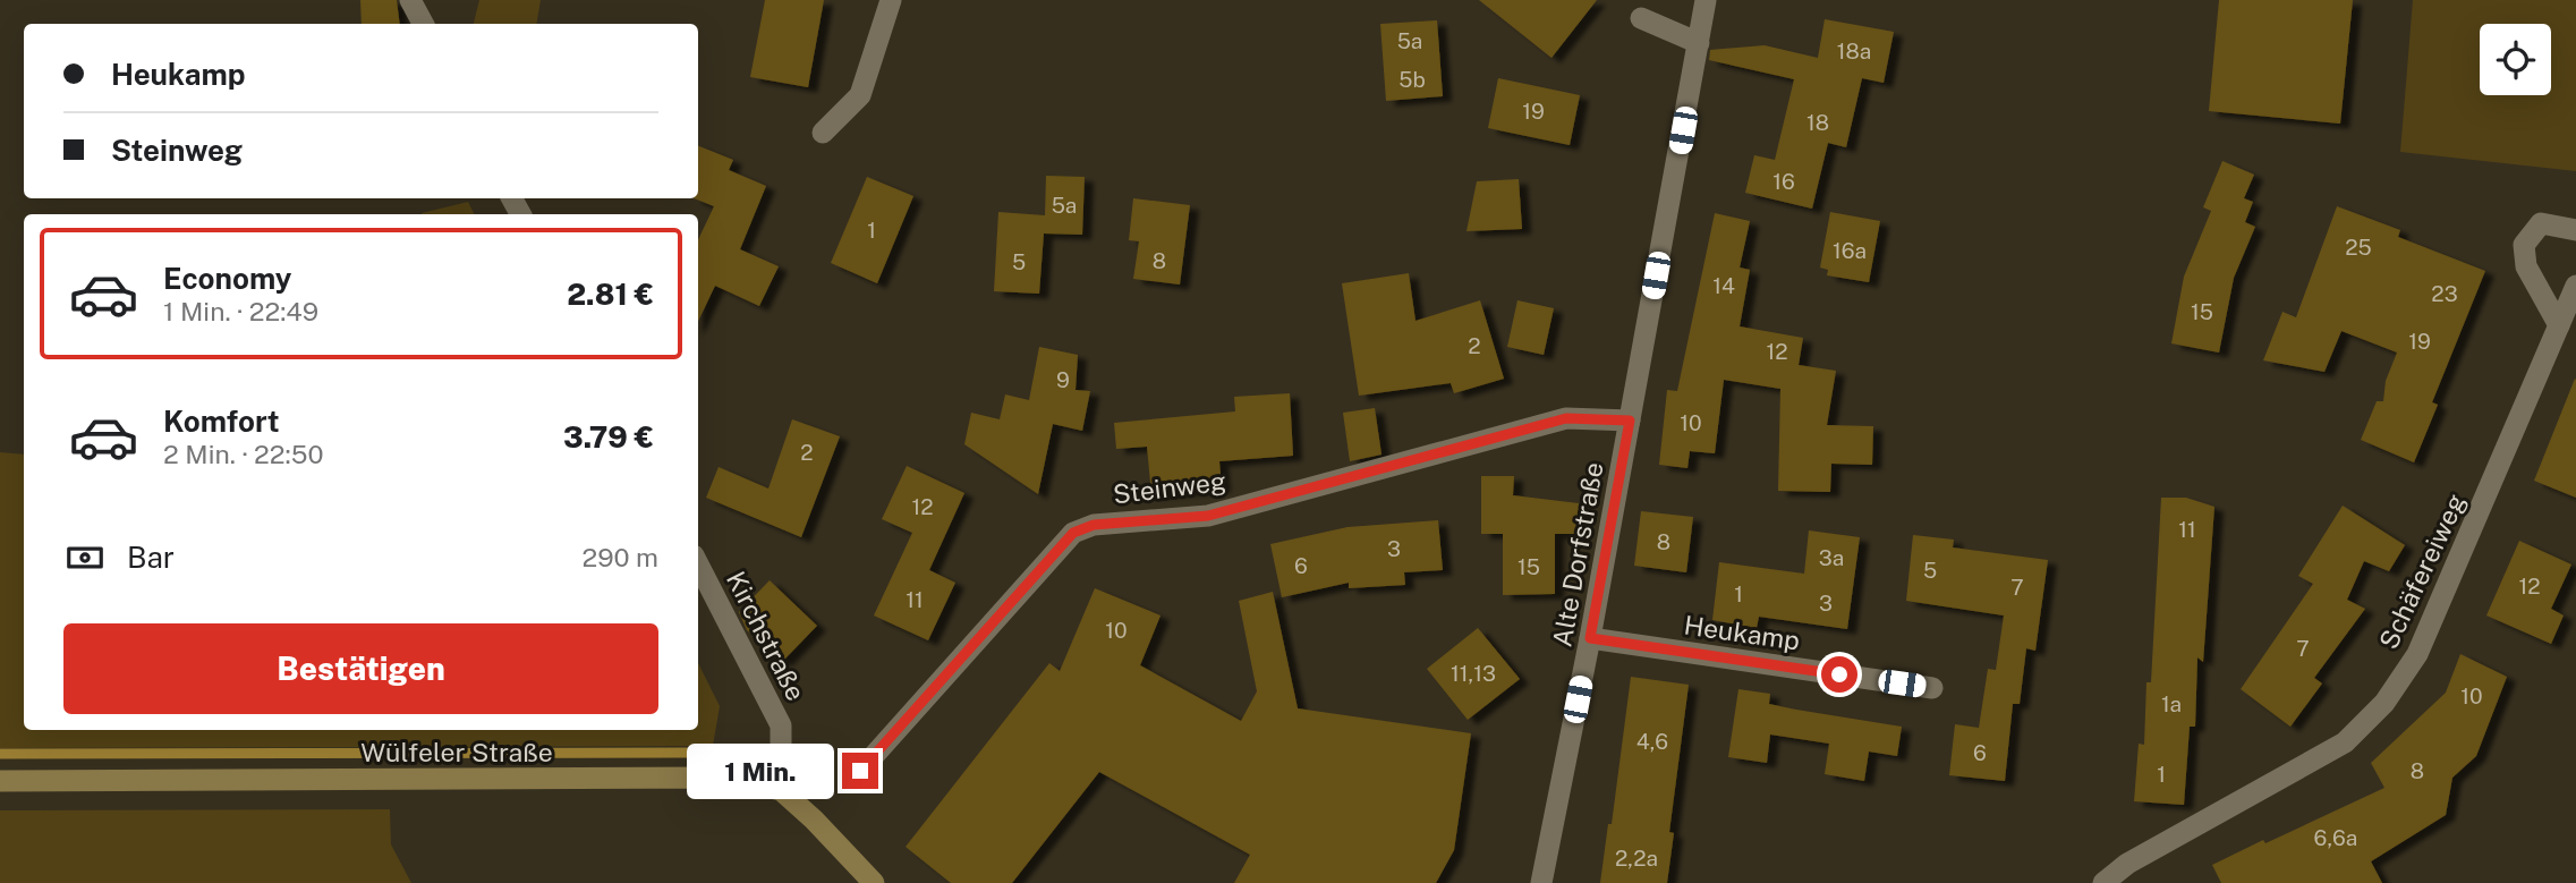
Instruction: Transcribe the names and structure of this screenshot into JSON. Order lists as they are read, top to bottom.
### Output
{
  "streets": {
    "main road": ["Wülfeler Straße"],
    "street": [
      "Steinweg",
      "Alte Dorfstraße",
      "Schäfereiweg",
      "Heukamp",
      "Kirchstraße"
    ]
  },
  "crossings": [
    ["Steinweg", "Alte Dorfstraße"],
    ["Alte Dorfstraße", "Heukamp"],
    ["Kirchstraße", "Wülfeler Straße"]
  ],
  "house_numbers": [
    "5a",
    "18a",
    "5b",
    "19",
    "18",
    "16",
    "5a",
    "1",
    "25",
    "16a",
    "8",
    "5",
    "14",
    "23",
    "15",
    "19",
    "2",
    "12",
    "9",
    "10",
    "2",
    "12",
    "11",
    "8",
    "3",
    "3a",
    "6",
    "15",
    "5",
    "12",
    "7",
    "1",
    "11",
    "3",
    "10",
    "7",
    "11,13",
    "10",
    "1a",
    "4,6",
    "6",
    "8",
    "1",
    "6,6a",
    "2,2a"
  ],
  "page": {
    "banner": ["Heukamp", "Steinweg"],
    "list": [
      {
        "name": "Economy",
        "note": "1 Min. · 22:49",
        "value": "2.81 €"
      },
      {
        "name": "Komfort",
        "note": "2 Min. · 22:50",
        "value": "3.79 €"
      }
    ],
    "pay": ["Bar", "290 m"],
    "buttons": "Bestätigen",
    "bubble": "1 Min."
  }
}
